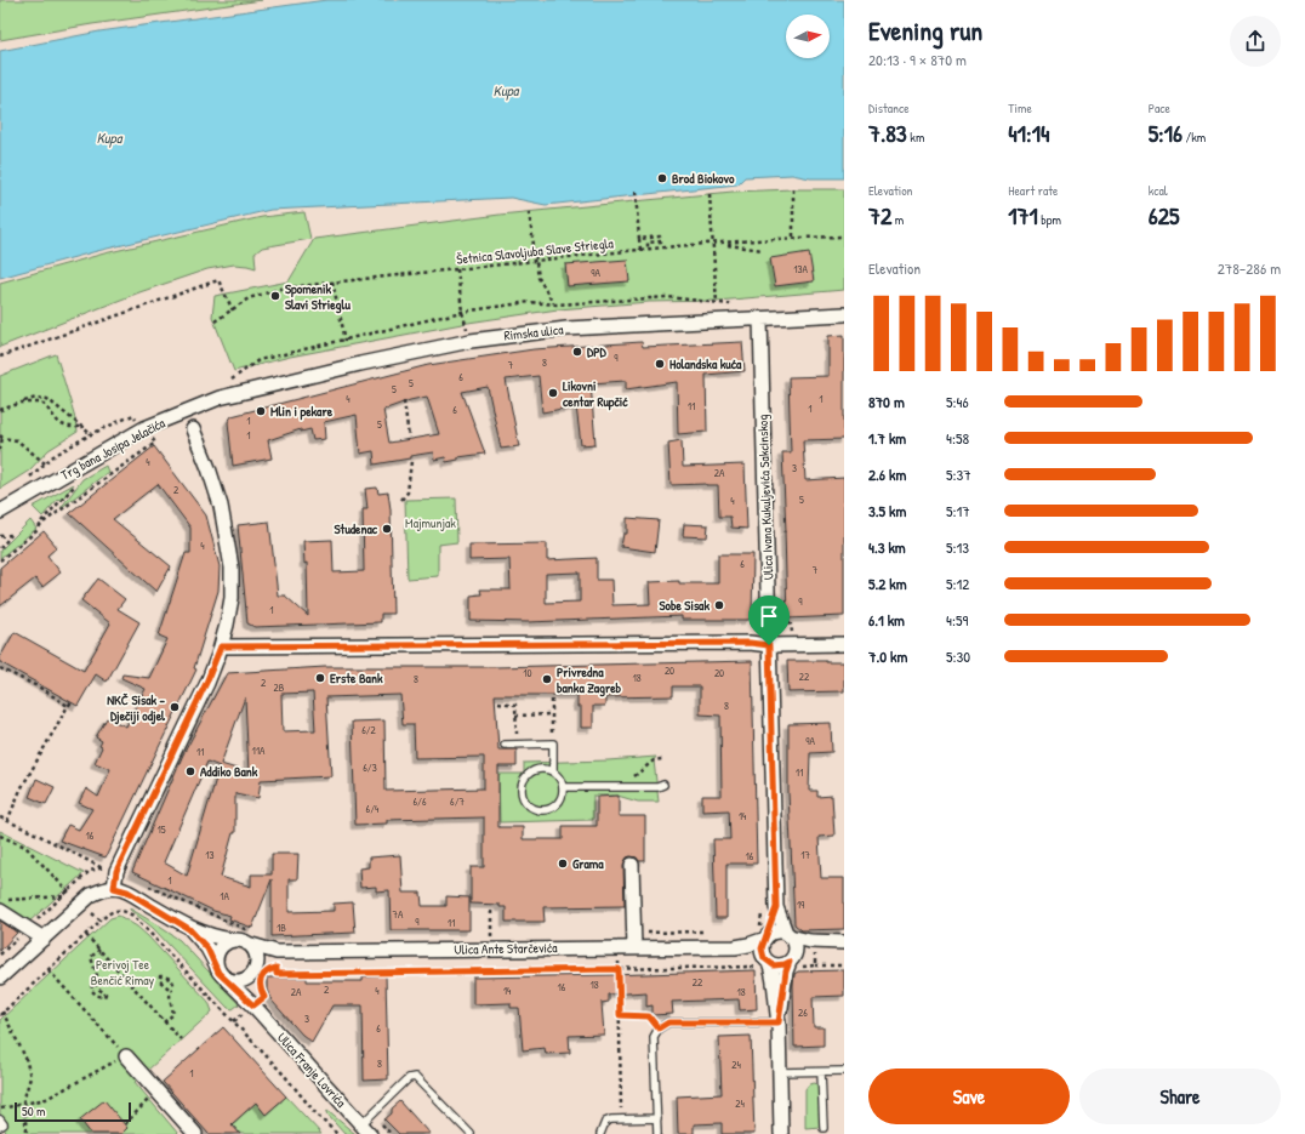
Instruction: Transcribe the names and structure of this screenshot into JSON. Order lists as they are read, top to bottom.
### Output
{
  "streets": {
    "street": [
      "Rimska ulica",
      "Trg bana Josipa Jelačića",
      "Ulica Ivana Kukuljevića Sakcinskog",
      "Ulica Ante Starčevića",
      "Ulica Franje Lovrića"
    ],
    "path": ["Šetnica Slavoljuba Slave Striegla"]
  },
  "crossings": [
    ["Rimska ulica", "Trg bana Josipa Jelačića"],
    ["Rimska ulica", "Ulica Ivana Kukuljevića Sakcinskog"],
    ["Ulica Ivana Kukuljevića Sakcinskog", "Ulica Ante Starčevića"],
    ["Ulica Ante Starčevića", "Ulica Franje Lovrića"]
  ],
  "water": ["Kupa"],
  "parks": ["Majmunjak", "Perivoj Tee Benčić Rimay"],
  "places": [
    "Brod Biokovo",
    "Spomenik Slavi Strieglu",
    "DPD",
    "Holandska kuća",
    "Likovni centar Rupčić",
    "Mlin i pekare",
    "Studenac",
    "Sobe Sisak",
    "Erste Bank",
    "Privredna banka Zagreb",
    "NKČ Sisak - Dječiji odjel",
    "Addiko Bank",
    "Grama"
  ],
  "house_numbers": [
    "13A",
    "9A",
    "9",
    "8",
    "7",
    "6",
    "5",
    "5",
    "4",
    "1",
    "11",
    "1",
    "6",
    "1",
    "5",
    "1",
    "4",
    "3",
    "2A",
    "2",
    "5",
    "4",
    "4",
    "6",
    "7",
    "9",
    "1",
    "20",
    "10",
    "20",
    "22",
    "18",
    "8",
    "2",
    "2B",
    "8",
    "6/2",
    "9A",
    "11A",
    "11",
    "6/3",
    "11",
    "6/6",
    "6/7",
    "6/4",
    "14",
    "15",
    "16",
    "13",
    "17",
    "16",
    "1",
    "1A",
    "19",
    "7A",
    "9",
    "11",
    "1B",
    "22",
    "18",
    "16",
    "2",
    "4",
    "14",
    "2A",
    "18",
    "26",
    "3",
    "6",
    "8",
    "24",
    "1",
    "24"
  ],
  "scale_bar": "50 m",
  "north": "right",
  "page": {
    "heading": ["Evening run", "20:13 · 9 × 870 m"],
    "stats": [
      ["Distance", "7.83 km"],
      ["Time", "41:14"],
      ["Pace", "5:16 /km"],
      ["Elevation", "72 m"],
      ["Heart rate", "171 bpm"],
      ["kcal", "625"]
    ],
    "chart": ["Elevation", "278–286 m"],
    "list": [
      {
        "name": "870 m",
        "note": "5:46"
      },
      {
        "name": "1.7 km",
        "note": "4:58"
      },
      {
        "name": "2.6 km",
        "note": "5:37"
      },
      {
        "name": "3.5 km",
        "note": "5:17"
      },
      {
        "name": "4.3 km",
        "note": "5:13"
      },
      {
        "name": "5.2 km",
        "note": "5:12"
      },
      {
        "name": "6.1 km",
        "note": "4:59"
      },
      {
        "name": "7.0 km",
        "note": "5:30"
      }
    ],
    "buttons": ["Save", "Share"],
    "scale": "50 m"
  }
}
